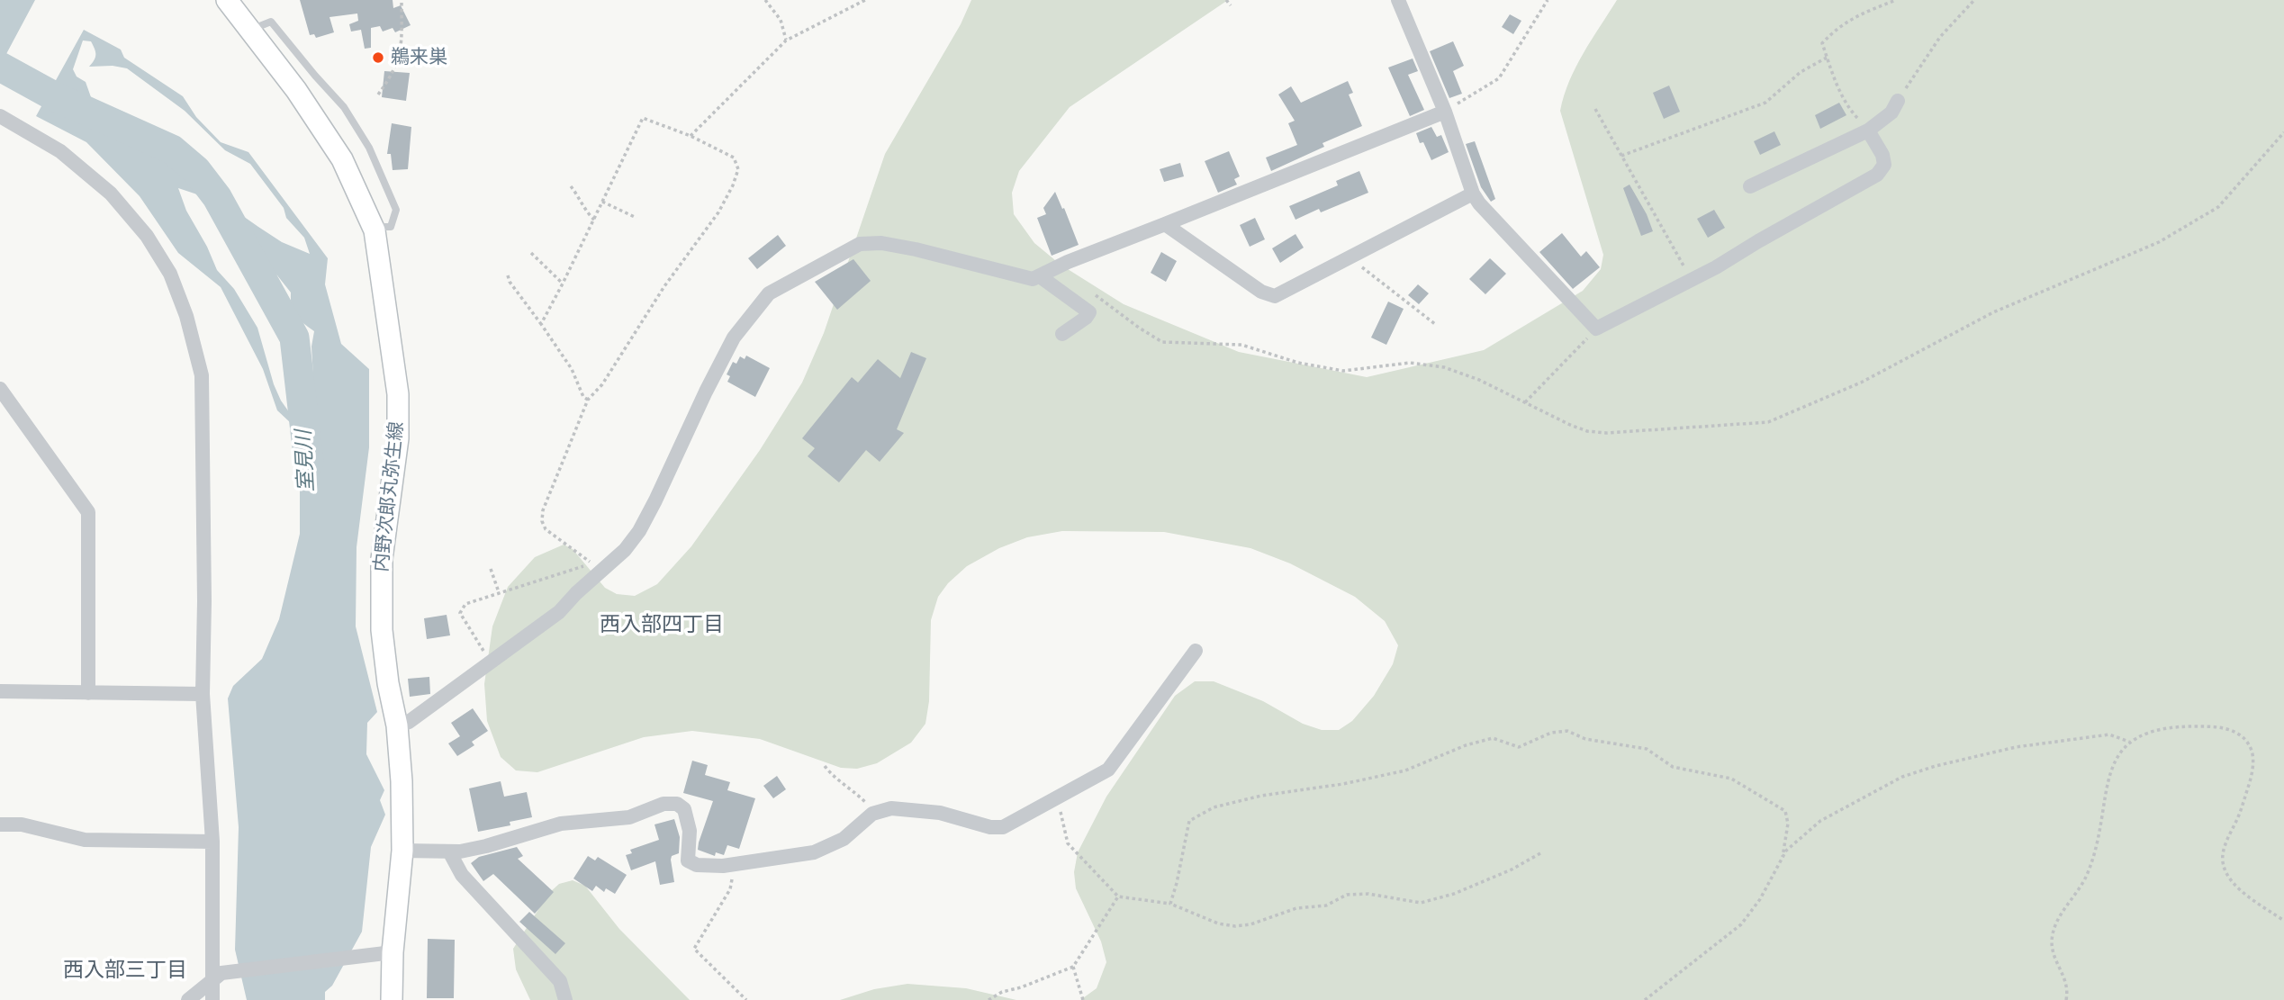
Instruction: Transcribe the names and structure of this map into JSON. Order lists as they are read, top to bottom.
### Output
{
  "streets": {
    "main road": ["内野次郎丸弥生線"]
  },
  "districts": ["西入部四丁目", "西入部三丁目"],
  "water": ["室見川"],
  "places": ["鵜来巣"]
}
